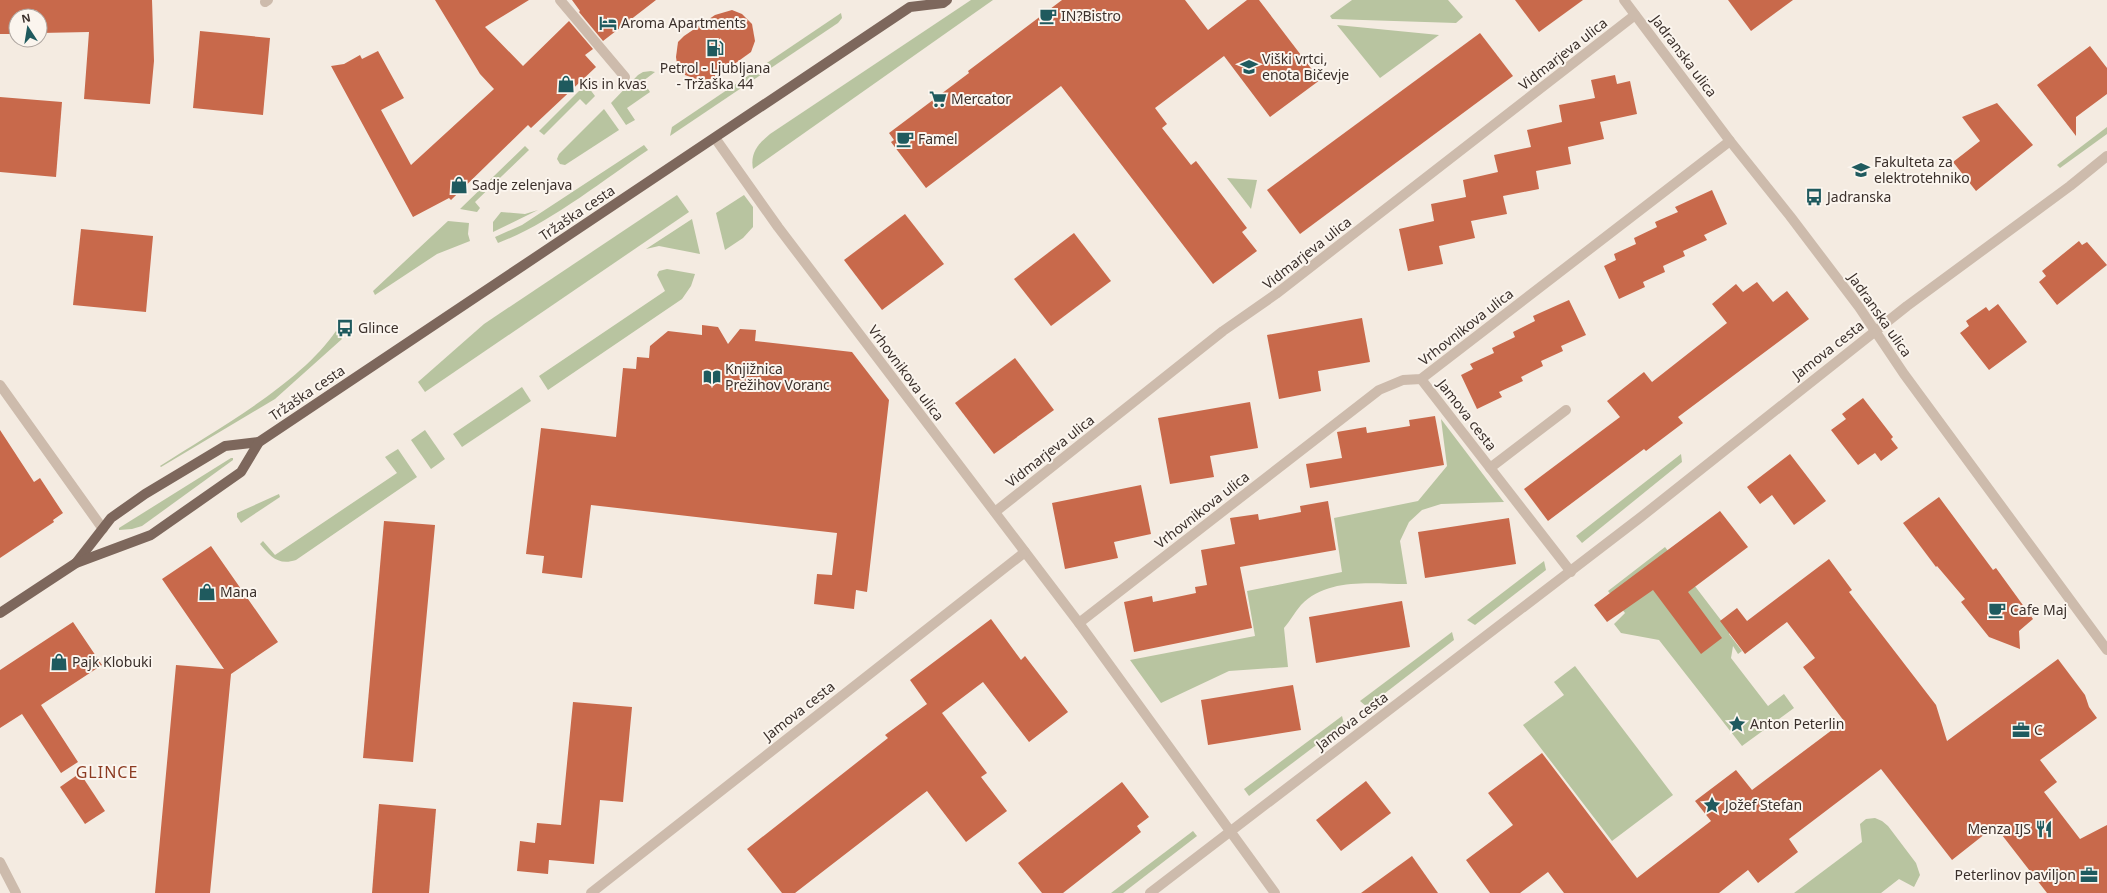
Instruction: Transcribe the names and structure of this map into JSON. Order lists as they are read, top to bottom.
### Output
{
  "streets": {
    "main road": ["Tržaška cesta"],
    "street": [
      "Vidmarjeva ulica",
      "Jadranska ulica",
      "Vrhovnikova ulica",
      "Jamova cesta"
    ]
  },
  "crossings": [
    ["Vidmarjeva ulica", "Jadranska ulica"],
    ["Vidmarjeva ulica", "Vrhovnikova ulica"],
    ["Jadranska ulica", "Vrhovnikova ulica"],
    ["Jadranska ulica", "Jamova cesta"],
    ["Tržaška cesta", "Vrhovnikova ulica"],
    ["Vrhovnikova ulica", "Jamova cesta"]
  ],
  "districts": ["GLINCE"],
  "places": {
    "cafe": ["IN?Bistro", "Famel", "Cafe Maj"],
    "hotel": ["Aroma Apartments"],
    "fuel station": ["Petrol - Ljubljana - Tržaška 44"],
    "school or university": ["Viški vrtci, enota Bičevje", "Fakulteta za elektrotehniko"],
    "shop": [
      "Kis in kvas",
      "Sadje zelenjava",
      "Mana",
      "Pajk Klobuki"
    ],
    "supermarket": ["Mercator"],
    "bus stop": ["Jadranska", "Glince"],
    "library": ["Knjižnica Prežihov Voranc"],
    "place": ["Anton Peterlin", "Jožef Stefan"],
    "office": ["C", "Peterlinov paviljon"],
    "restaurant": ["Menza IJS"]
  },
  "north": "top"
}
